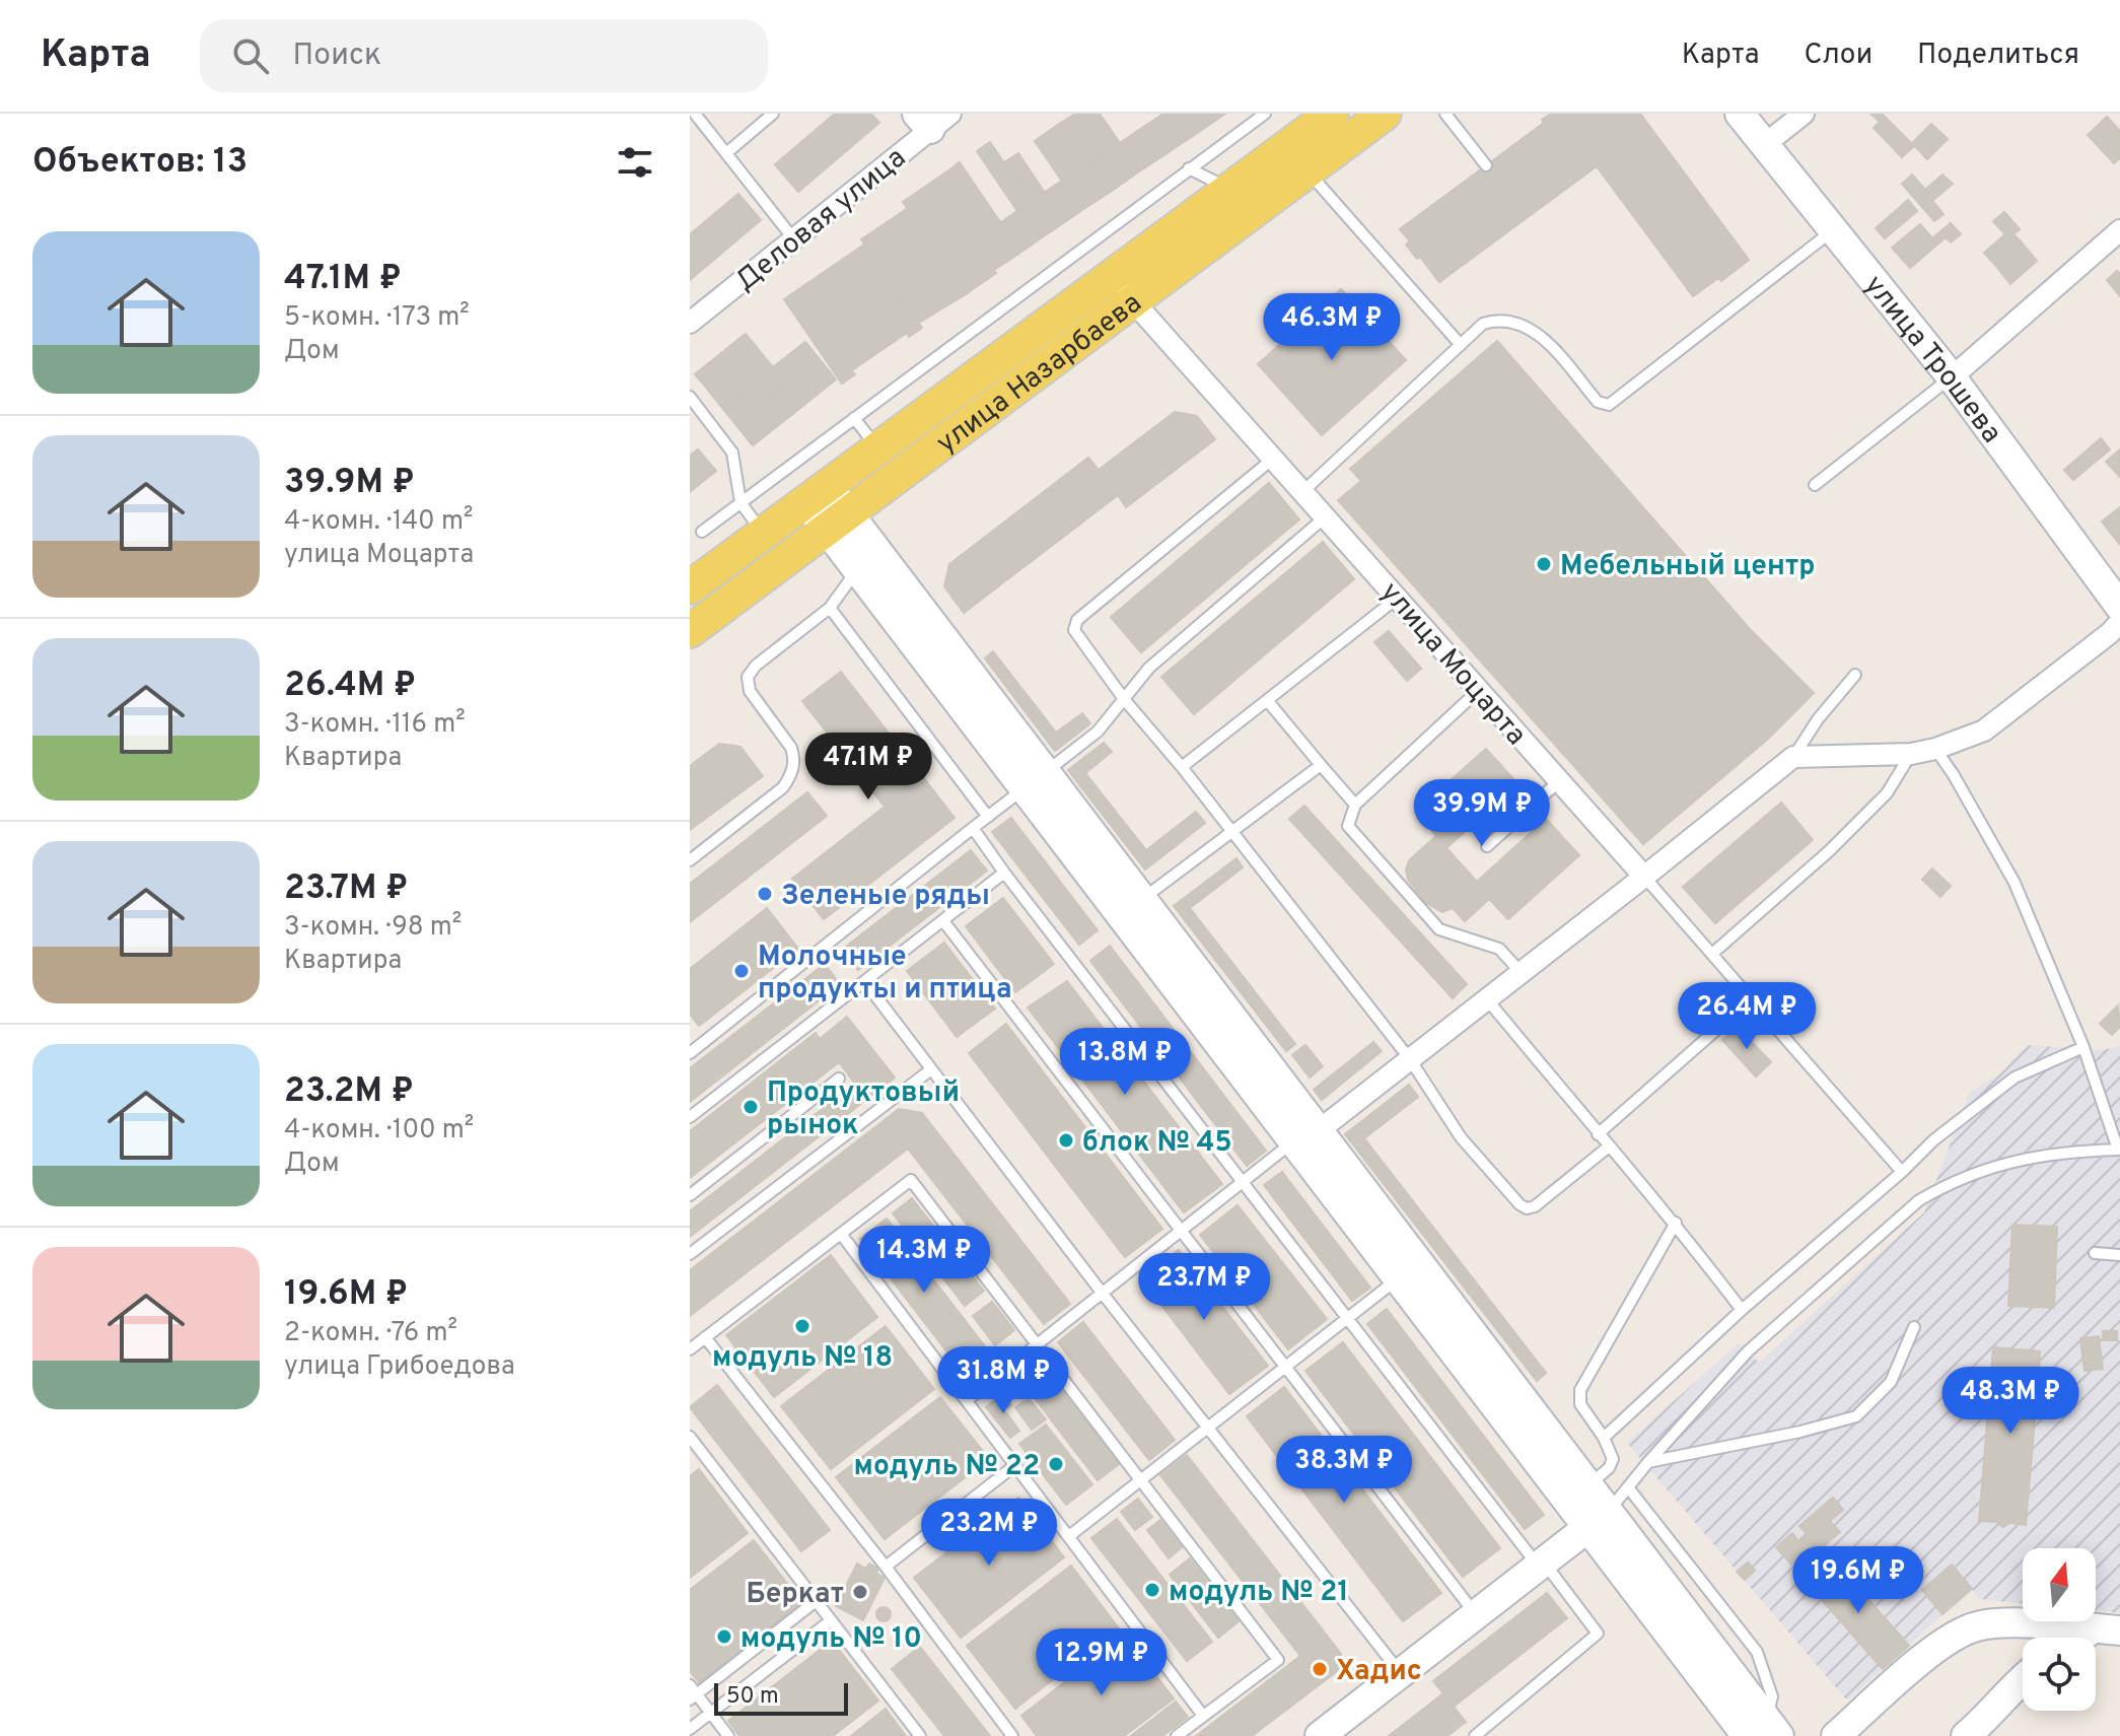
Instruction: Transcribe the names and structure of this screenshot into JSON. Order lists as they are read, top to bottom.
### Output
{
  "streets": {
    "main road": ["улица Назарбаева"],
    "street": ["Деловая улица", "улица Трошева", "улица Моцарта"]
  },
  "crossings": [
    ["улица Назарбаева", "улица Моцарта"]
  ],
  "places": [
    "Мебельный центр",
    "Зеленые ряды",
    "Молочные продукты и птица",
    "Продуктовый рынок",
    "блок № 45",
    "модуль № 18",
    "модуль № 22",
    "модуль № 21",
    "Беркат",
    "модуль № 10",
    "Хадис"
  ],
  "scale_bar": "50 m",
  "north": "top",
  "page": {
    "header": "Карта",
    "search": "Поиск",
    "nav": ["Карта", "Слои", "Поделиться"],
    "heading": "Объектов: 13",
    "list": [
      {
        "name": "47.1M ₽",
        "note": "5-комн. · 173 m² · Дом"
      },
      {
        "name": "39.9M ₽",
        "note": "4-комн. · 140 m² · улица Моцарта"
      },
      {
        "name": "26.4M ₽",
        "note": "3-комн. · 116 m² · Квартира"
      },
      {
        "name": "23.7M ₽",
        "note": "3-комн. · 98 m² · Квартира"
      },
      {
        "name": "23.2M ₽",
        "note": "4-комн. · 100 m² · Дом"
      },
      {
        "name": "19.6M ₽",
        "note": "2-комн. · 76 m² · улица Грибоедова"
      }
    ],
    "price": [
      "46.3M ₽",
      "47.1M ₽",
      "39.9M ₽",
      "26.4M ₽",
      "13.8M ₽",
      "14.3M ₽",
      "23.7M ₽",
      "31.8M ₽",
      "48.3M ₽",
      "38.3M ₽",
      "23.2M ₽",
      "19.6M ₽",
      "12.9M ₽"
    ],
    "scale": "50 m"
  }
}
